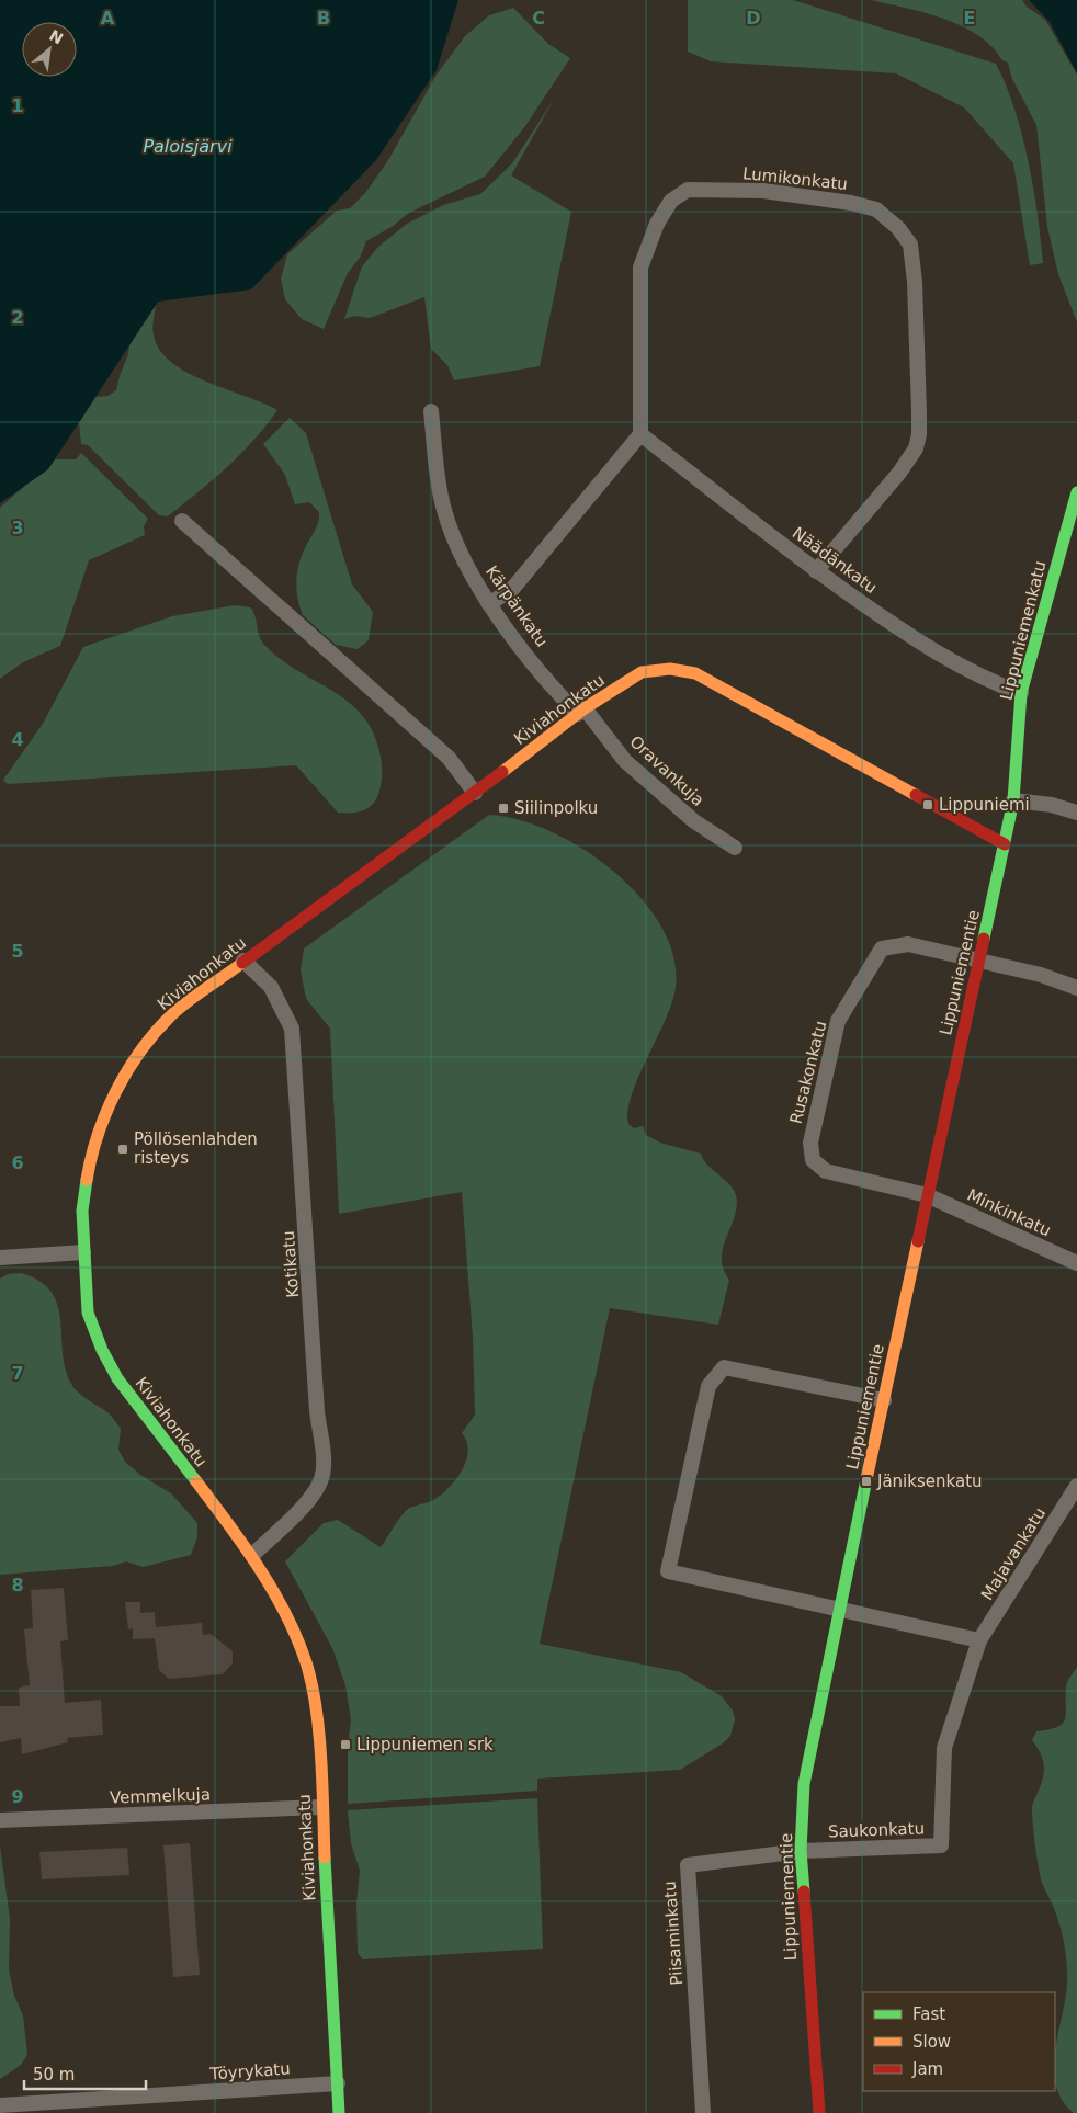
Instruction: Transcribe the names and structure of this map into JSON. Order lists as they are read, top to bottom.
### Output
{
  "streets": {
    "street": [
      "Lumikonkatu",
      "Näädänkatu",
      "Kärpänkatu",
      "Lippuniemenkatu",
      "Kiviahonkatu",
      "Oravankuja",
      "Lippuniementie",
      "Rusakonkatu",
      "Minkinkatu",
      "Kotikatu",
      "Majavankatu",
      "Vemmelkuja",
      "Saukonkatu",
      "Piisaminkatu",
      "Töyrykatu"
    ]
  },
  "crossings": [
    ["Lumikonkatu", "Näädänkatu"],
    ["Näädänkatu", "Lippuniemenkatu"],
    ["Kärpänkatu", "Kiviahonkatu"],
    ["Kärpänkatu", "Oravankuja"],
    ["Lippuniemenkatu", "Kiviahonkatu"],
    ["Lippuniemenkatu", "Lippuniementie"],
    ["Kiviahonkatu", "Oravankuja"],
    ["Kiviahonkatu", "Lippuniementie"],
    ["Kiviahonkatu", "Kotikatu"],
    ["Kiviahonkatu", "Vemmelkuja"],
    ["Kiviahonkatu", "Töyrykatu"],
    ["Lippuniementie", "Rusakonkatu"],
    ["Lippuniementie", "Minkinkatu"],
    ["Lippuniementie", "Saukonkatu"],
    ["Lippuniementie", "Piisaminkatu"],
    ["Rusakonkatu", "Minkinkatu"],
    ["Majavankatu", "Saukonkatu"],
    ["Saukonkatu", "Piisaminkatu"]
  ],
  "water": ["Paloisjärvi"],
  "places": {
    "transit": [
      "Lippuniemi",
      "Siilinpolku",
      "Pöllösenlahden risteys",
      "Jäniksenkatu",
      "Lippuniemen srk"
    ]
  },
  "legend": ["Fast", "Slow", "Jam"],
  "scale_bar": "50 m",
  "north": "top right",
  "grid": {
    "columns": [
      "A",
      "B",
      "C",
      "D",
      "E"
    ],
    "rows": [
      "1",
      "2",
      "3",
      "4",
      "5",
      "6",
      "7",
      "8",
      "9"
    ]
  }
}
